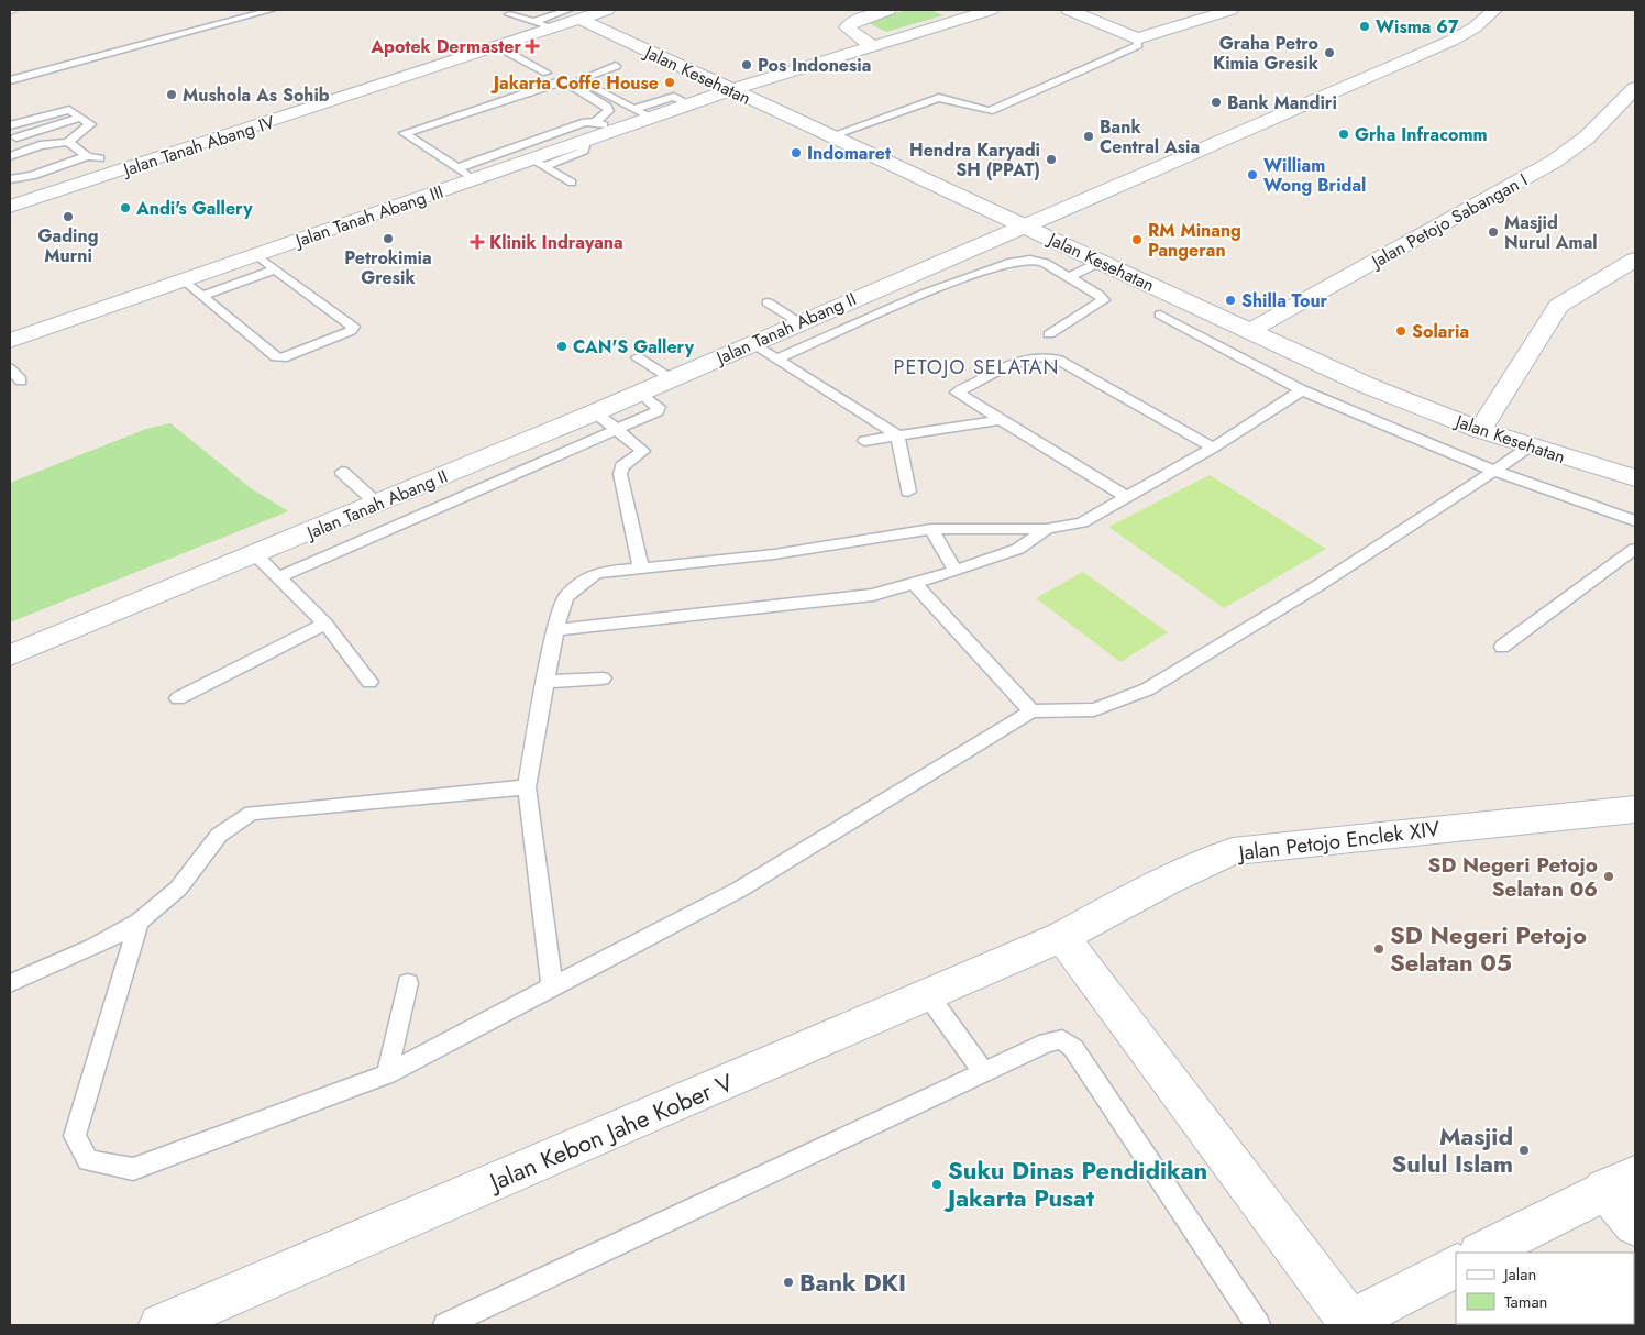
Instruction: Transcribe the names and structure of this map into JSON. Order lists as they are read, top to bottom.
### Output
{
  "streets": {
    "street": [
      "Jalan Kesehatan",
      "Jalan Tanah Abang IV",
      "Jalan Tanah Abang III",
      "Jalan Petojo Sabangan I",
      "Jalan Tanah Abang II",
      "Jalan Petojo Enclek XIV",
      "Jalan Kebon Jahe Kober V"
    ]
  },
  "crossings": [
    ["Jalan Kesehatan", "Jalan Tanah Abang IV"],
    ["Jalan Kesehatan", "Jalan Tanah Abang III"],
    ["Jalan Kesehatan", "Jalan Petojo Sabangan I"],
    ["Jalan Kesehatan", "Jalan Tanah Abang II"],
    ["Jalan Petojo Enclek XIV", "Jalan Kebon Jahe Kober V"]
  ],
  "districts": ["PETOJO SELATAN"],
  "places": {
    "other": [
      "Wisma 67",
      "Graha Petro Kimia Gresik",
      "Pos Indonesia",
      "Jakarta Coffe House",
      "Mushola As Sohib",
      "Bank Mandiri",
      "Grha Infracomm",
      "Bank Central Asia",
      "Indomaret",
      "Hendra Karyadi SH (PPAT)",
      "William Wong Bridal",
      "Andi's Gallery",
      "Gading Murni",
      "Masjid Nurul Amal",
      "Petrokimia Gresik",
      "RM Minang Pangeran",
      "Shilla Tour",
      "Solaria",
      "CAN'S Gallery",
      "SD Negeri Petojo Selatan 06",
      "SD Negeri Petojo Selatan 05",
      "Masjid Sulul Islam",
      "Suku Dinas Pendidikan Jakarta Pusat",
      "Bank DKI"
    ],
    "health": ["Apotek Dermaster", "Klinik Indrayana"]
  },
  "legend": ["Jalan", "Taman"]
}
